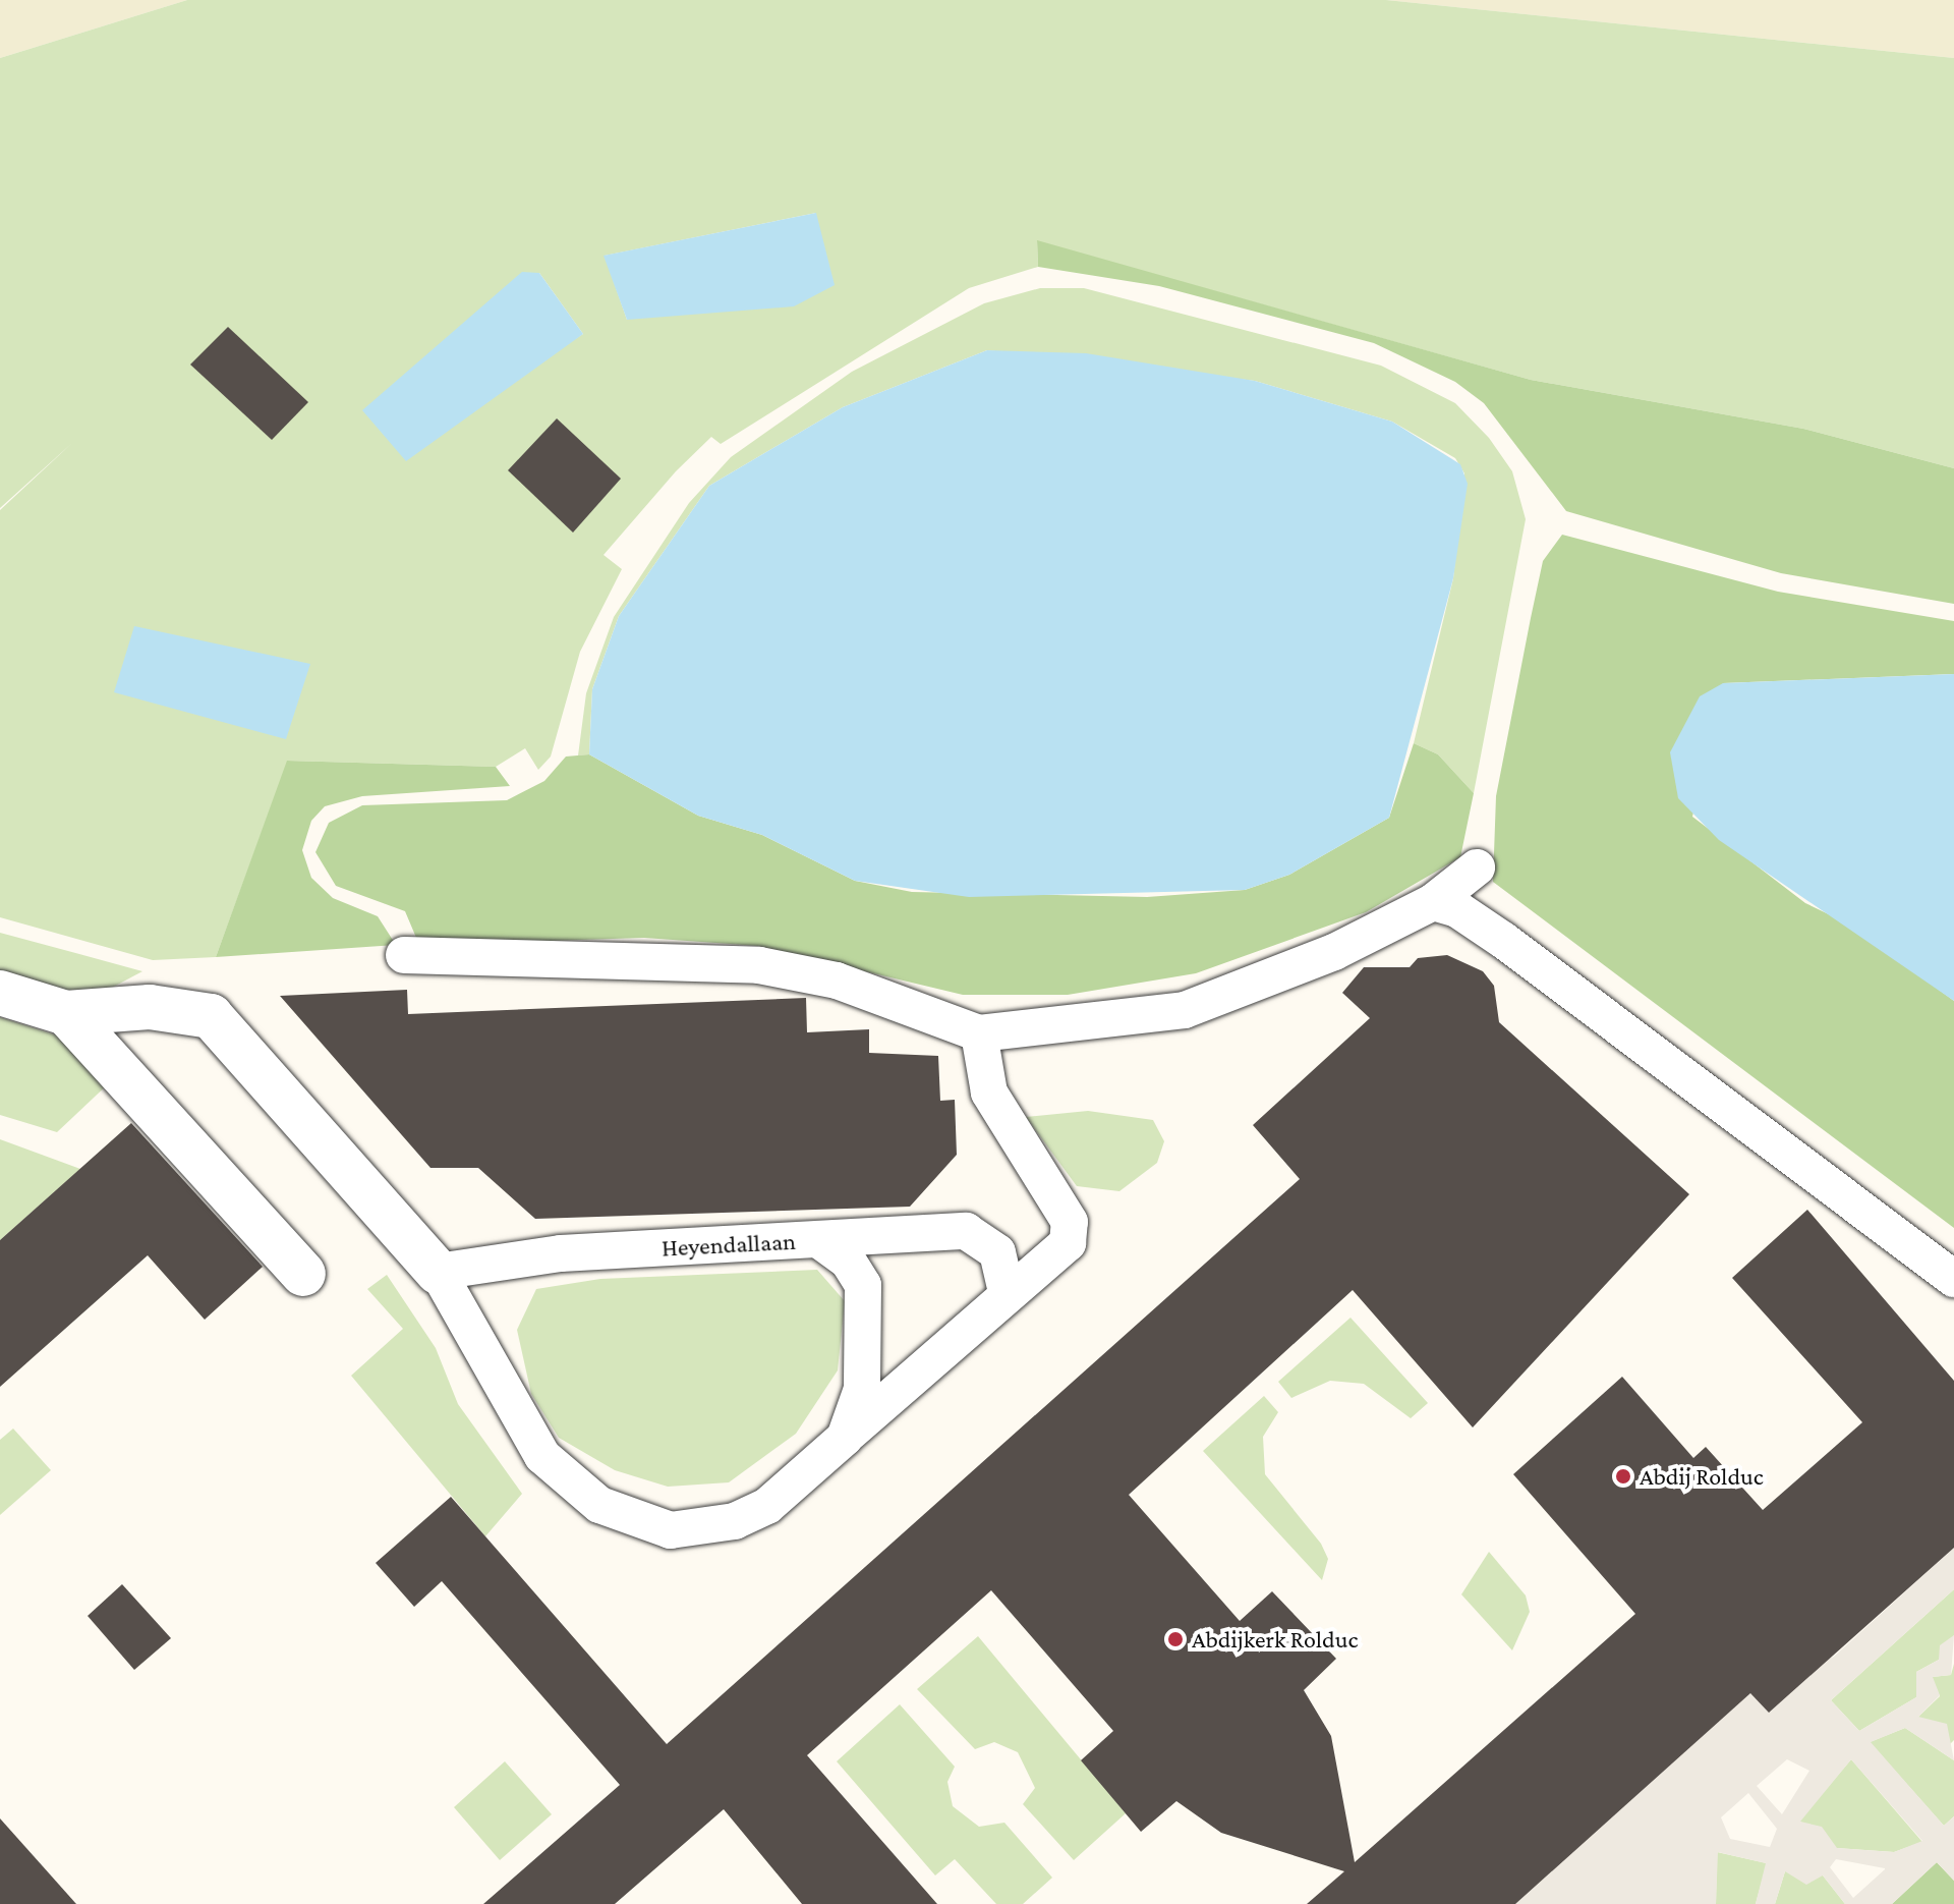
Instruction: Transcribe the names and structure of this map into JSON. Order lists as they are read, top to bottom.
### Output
{
  "streets": {
    "lane": ["Heyendallaan"]
  },
  "places": ["Abdij Rolduc", "Abdijkerk Rolduc"]
}
